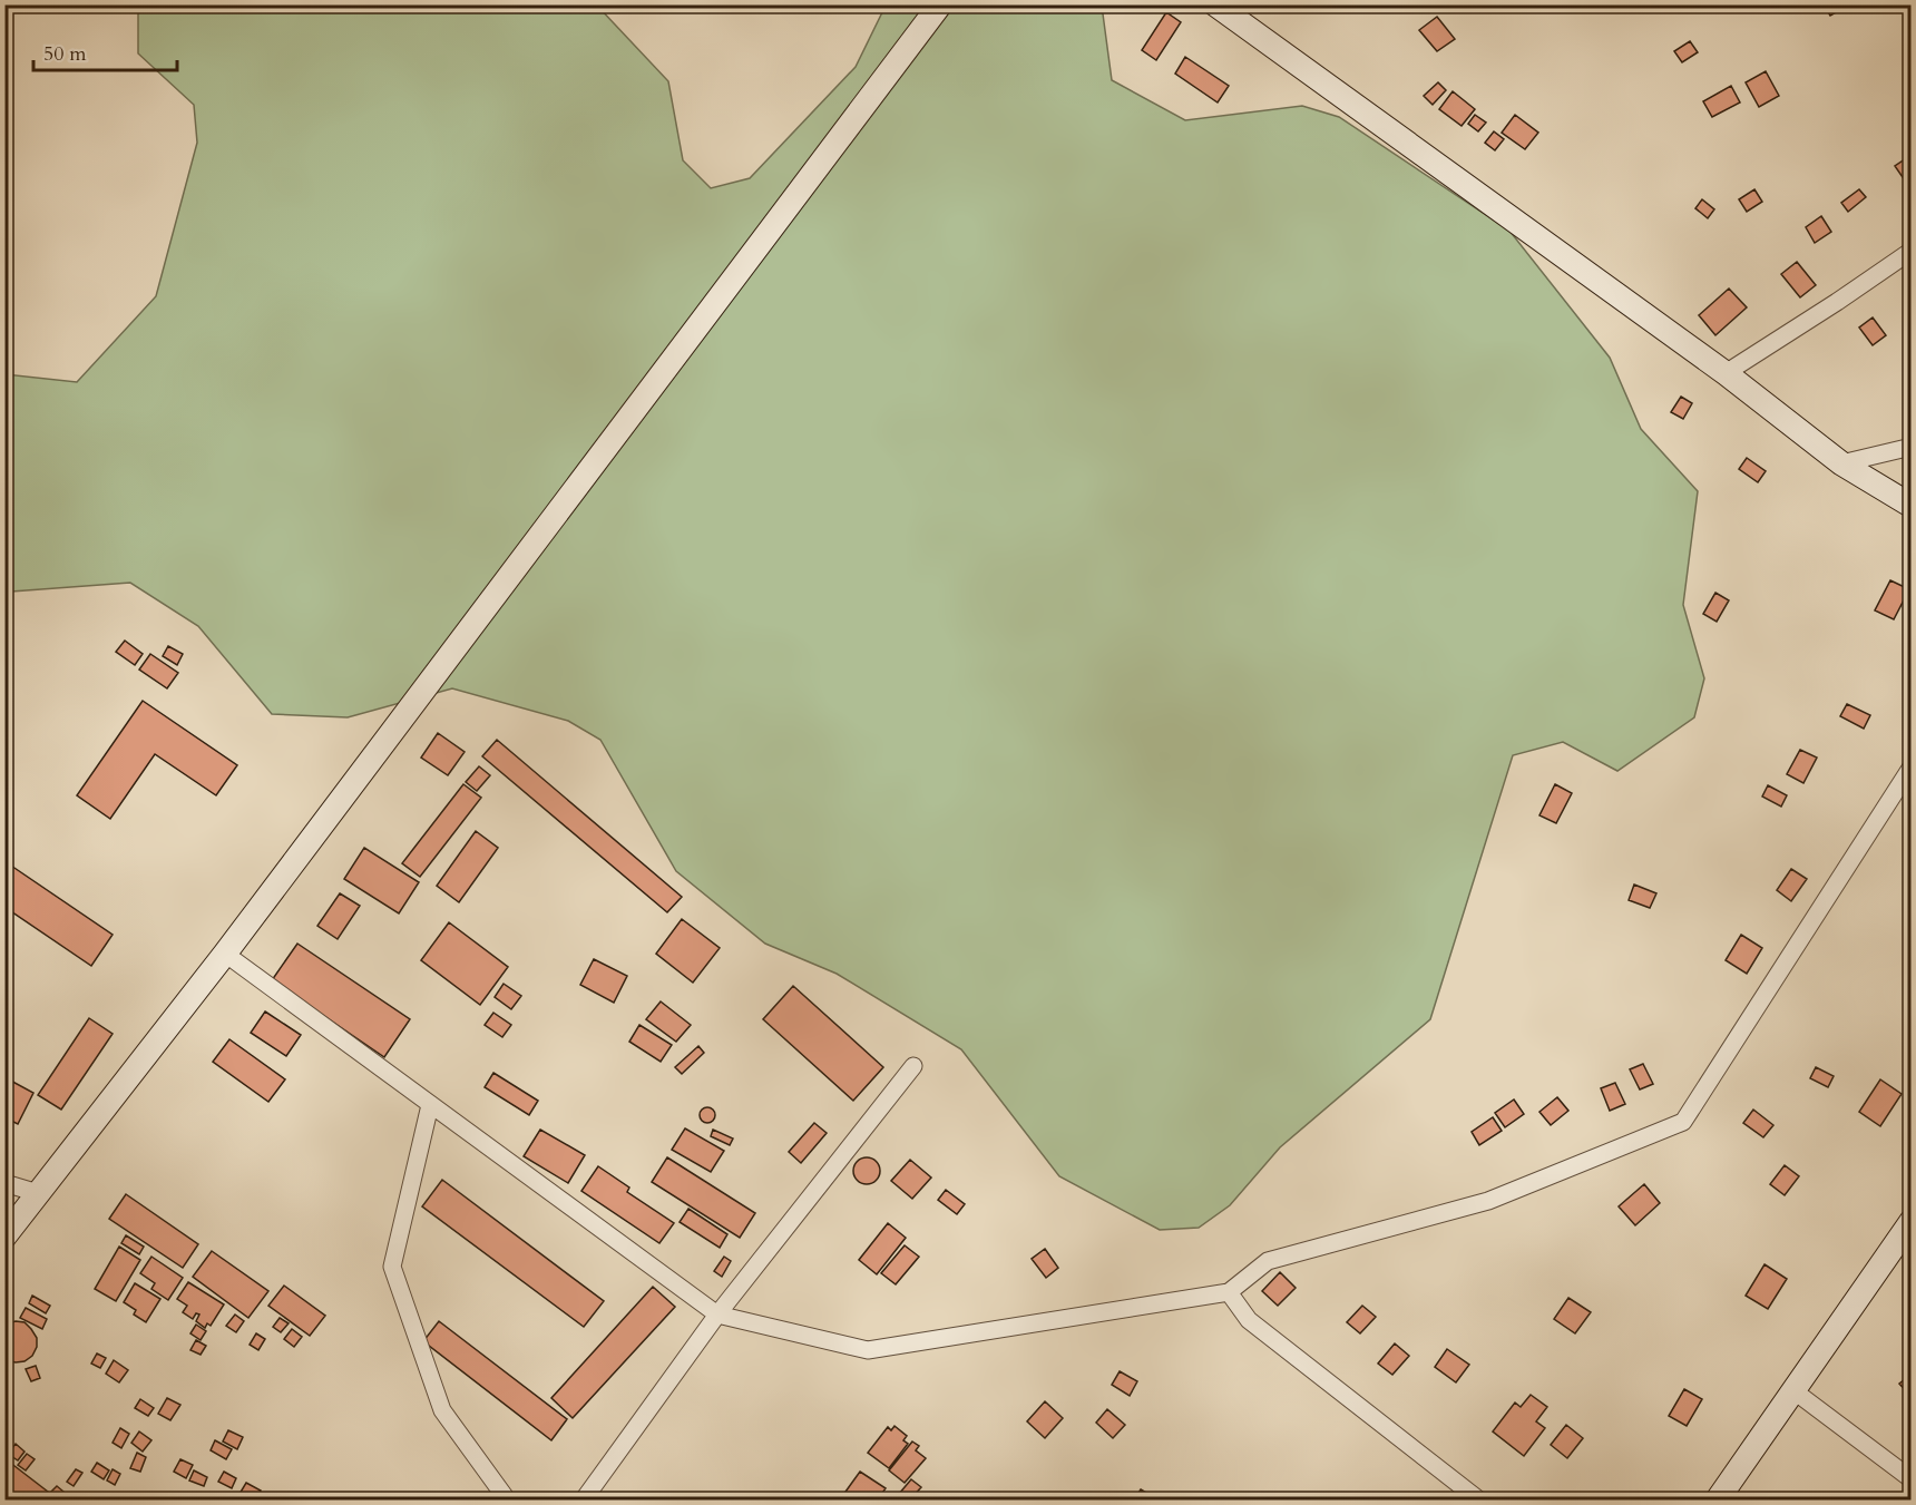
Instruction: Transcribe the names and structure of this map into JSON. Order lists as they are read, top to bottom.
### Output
{
  "scale_bar": "50 m"
}
